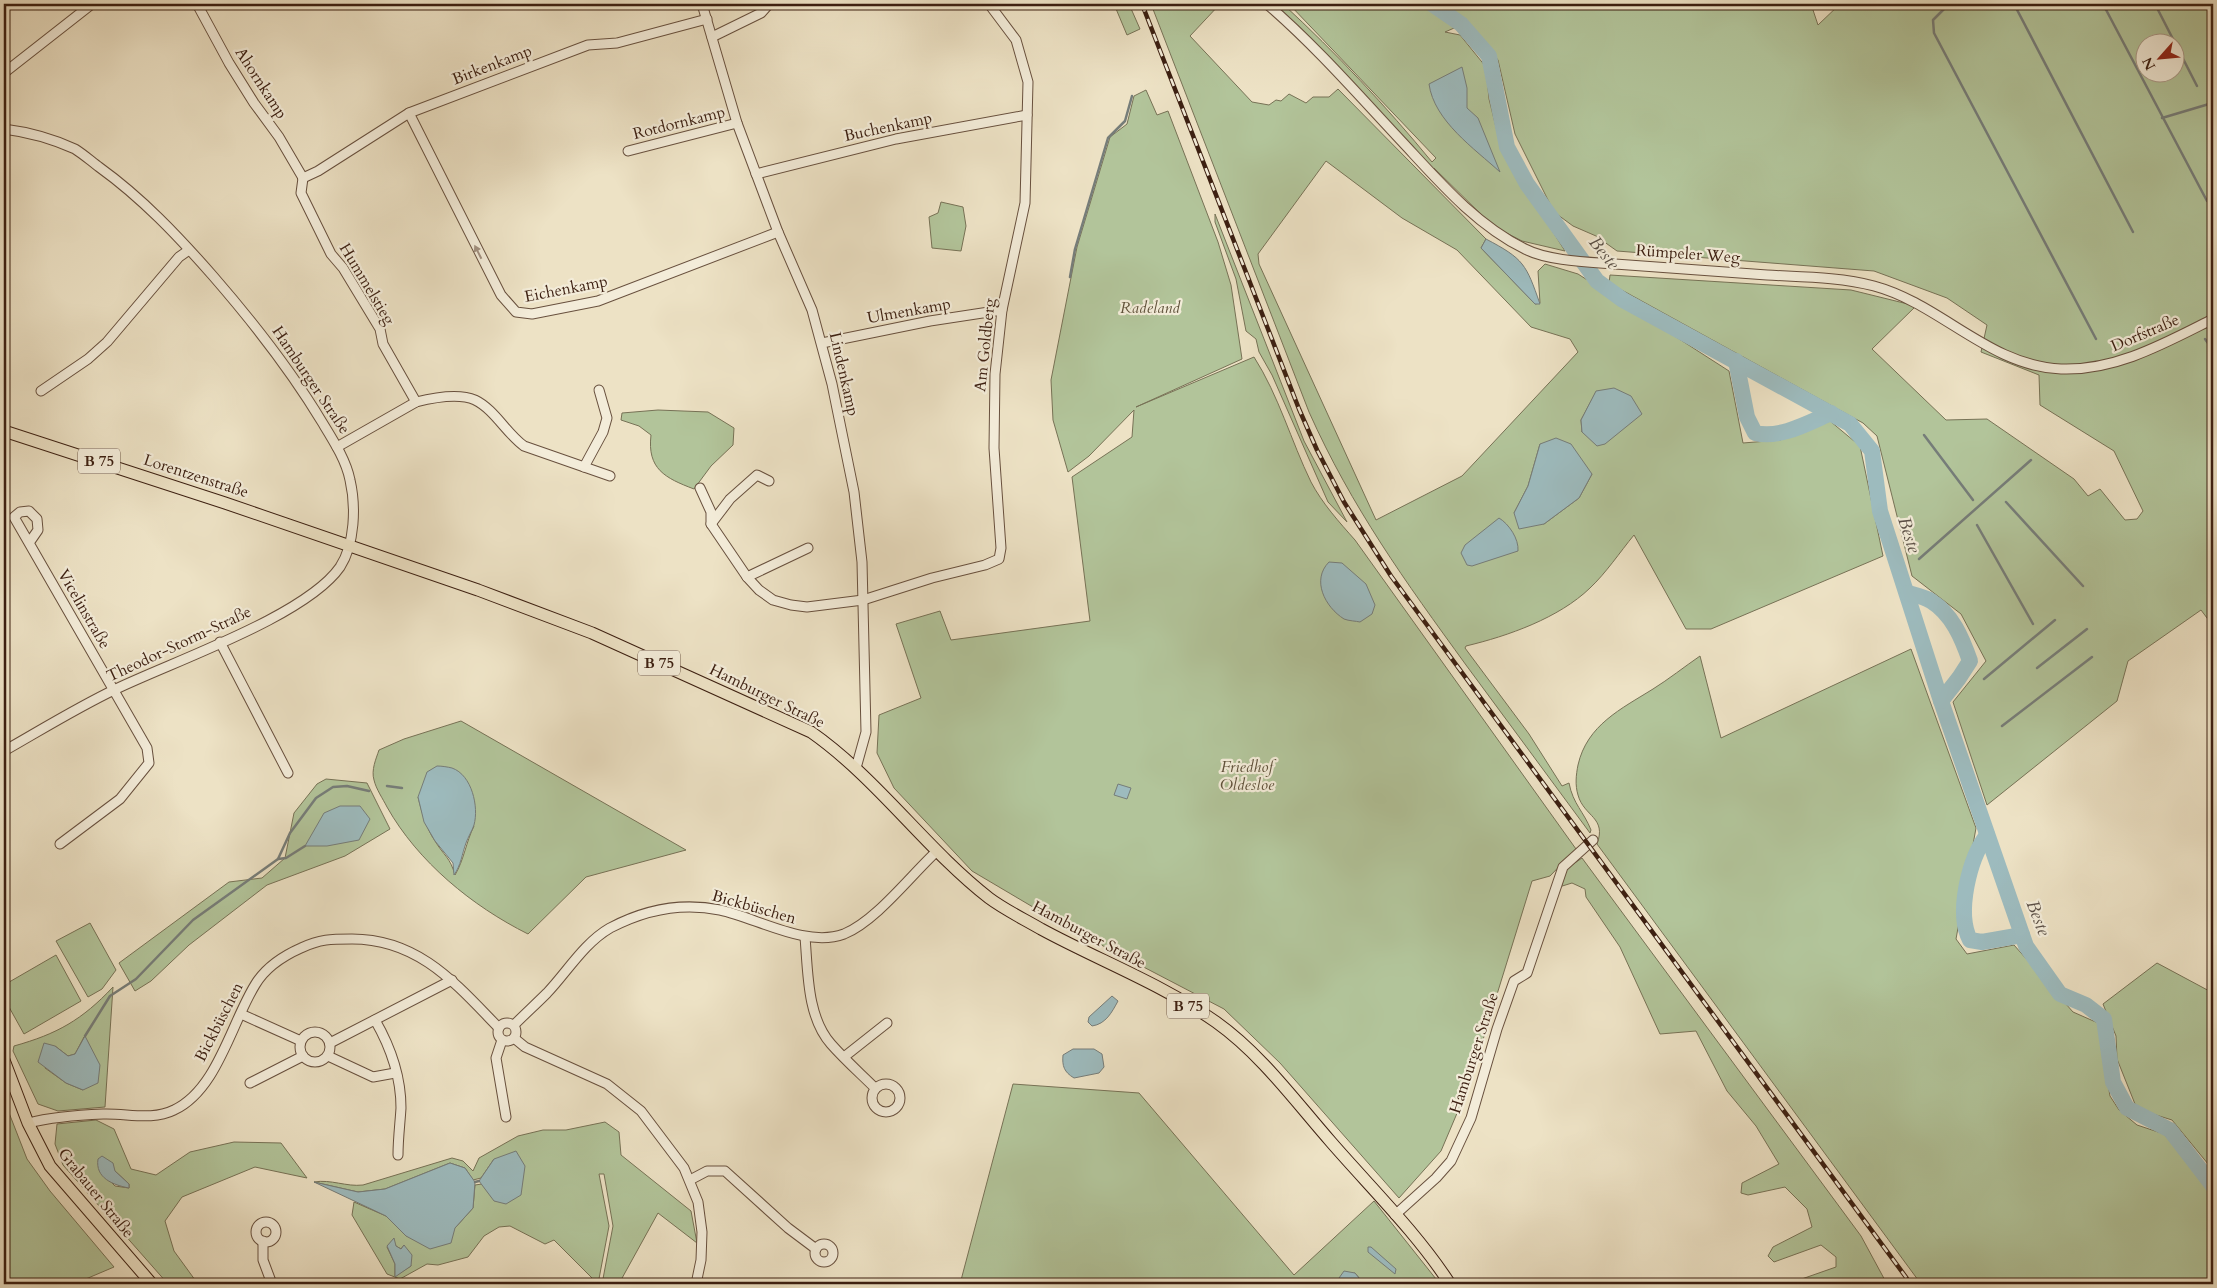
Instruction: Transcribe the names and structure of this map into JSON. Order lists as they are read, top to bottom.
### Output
{
  "streets": {
    "main road": [
      "Hamburger Straße",
      "B 75",
      "Lorentzenstraße",
      "Grabauer Straße"
    ],
    "street": [
      "Birkenkamp",
      "Ahornkamp",
      "Rotdornkamp",
      "Buchenkamp",
      "Rümpeler Weg",
      "Hummelstieg",
      "Eichenkamp",
      "Ulmenkamp",
      "Dorfstraße",
      "Am Goldberg",
      "Lindenkamp",
      "Vicelinstraße",
      "Theodor-Storm-Straße",
      "Bickbüschen"
    ]
  },
  "crossings": [
    ["Birkenkamp", "Ahornkamp"],
    ["Birkenkamp", "Hummelstieg"],
    ["Birkenkamp", "Eichenkamp"],
    ["Birkenkamp", "Lindenkamp"],
    ["Ahornkamp", "Hummelstieg"],
    ["Rotdornkamp", "Lindenkamp"],
    ["Buchenkamp", "Am Goldberg"],
    ["Buchenkamp", "Lindenkamp"],
    ["Rümpeler Weg", "Dorfstraße"],
    ["Eichenkamp", "Lindenkamp"],
    ["Ulmenkamp", "Am Goldberg"],
    ["Ulmenkamp", "Lindenkamp"],
    ["Am Goldberg", "Lindenkamp"],
    ["Lindenkamp", "Hamburger Straße"],
    ["Hamburger Straße", "Lorentzenstraße"],
    ["Hamburger Straße", "Theodor-Storm-Straße"],
    ["Hamburger Straße", "Bickbüschen"],
    ["Lorentzenstraße", "Theodor-Storm-Straße"],
    ["Vicelinstraße", "Theodor-Storm-Straße"],
    ["Bickbüschen", "Grabauer Straße"]
  ],
  "water": ["Beste"],
  "parks": ["Radeland", "Friedhof Oldesloe"],
  "north": "bottom left"
}
